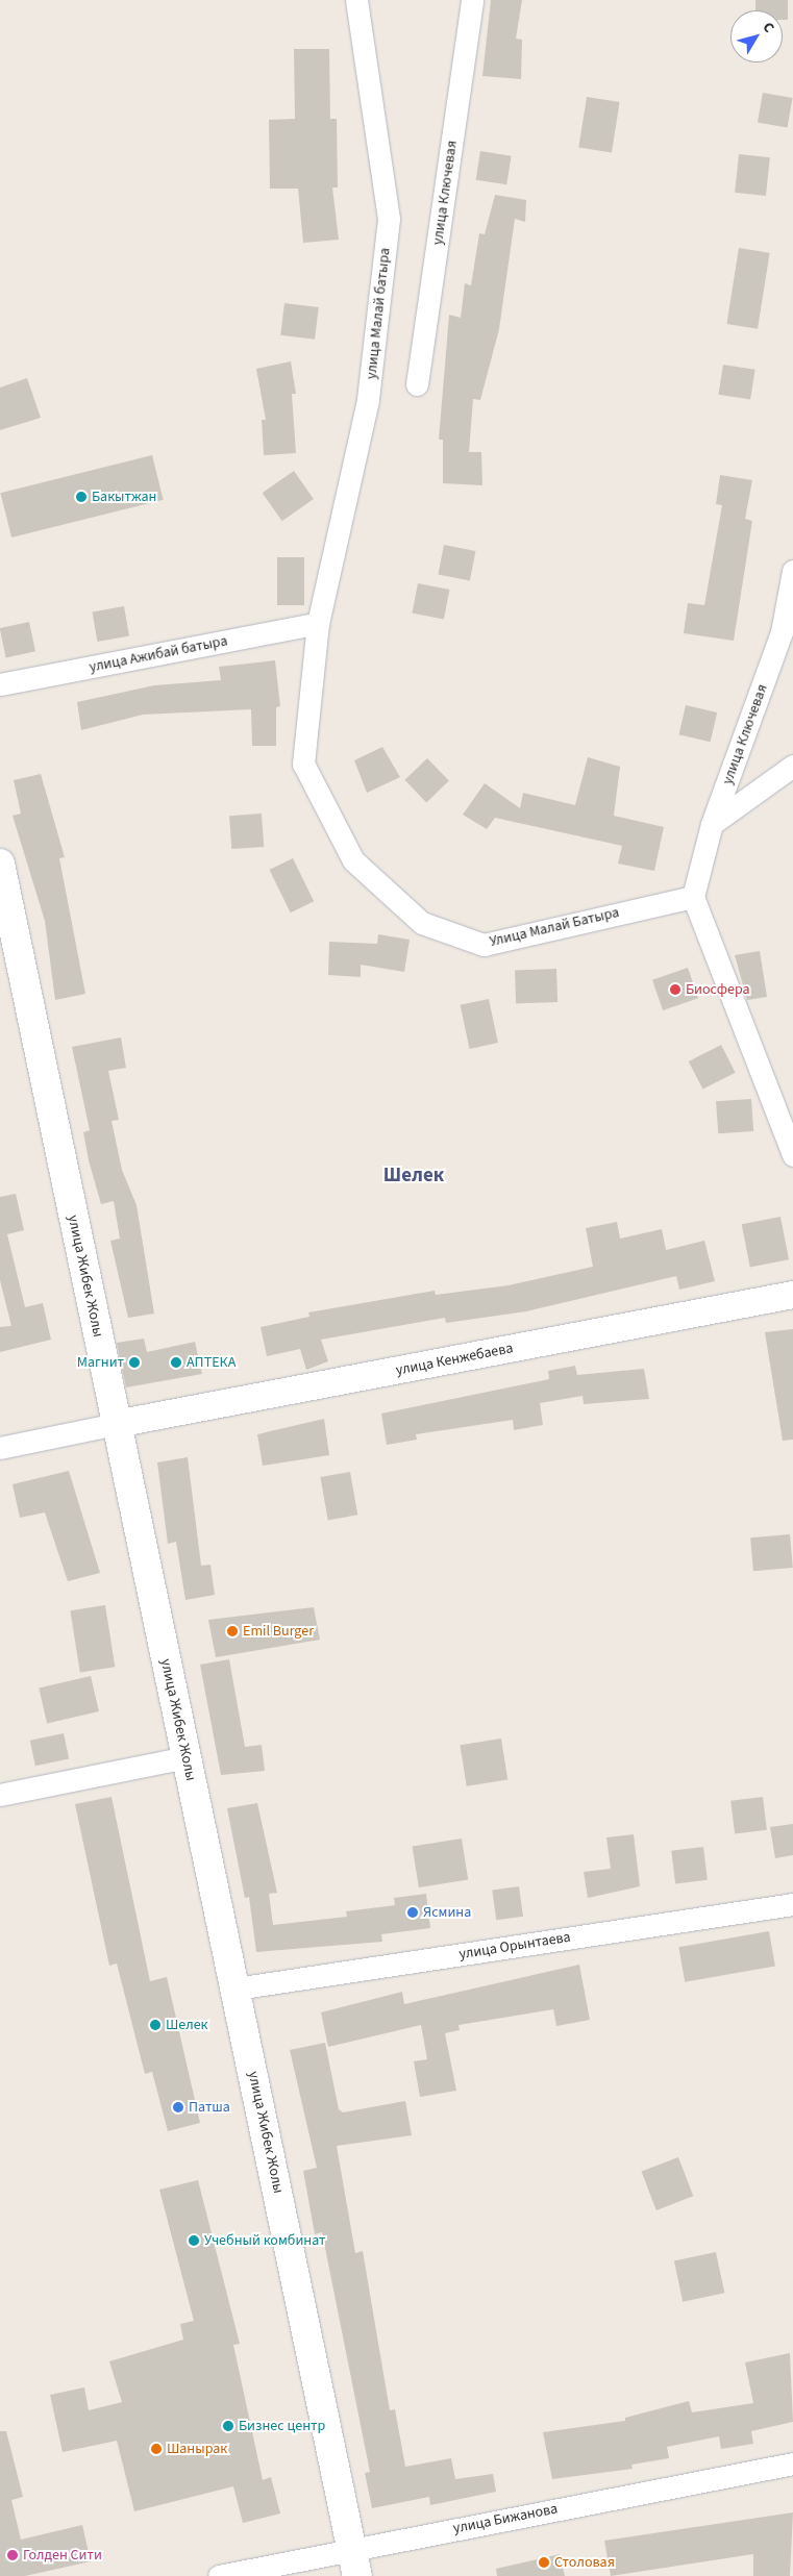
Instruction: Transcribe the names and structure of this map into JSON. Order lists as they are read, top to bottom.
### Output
{
  "streets": {
    "main road": ["улица Жибек Жолы"],
    "street": [
      "улица Ключевая",
      "улица Малай батыра",
      "улица Ажибай батыра",
      "Улица Малай Батыра",
      "улица Кенжебаева",
      "улица Орынтаева",
      "улица Бижанова"
    ]
  },
  "crossings": [
    ["улица Ключевая", "Улица Малай Батыра"],
    ["улица Малай батыра", "улица Ажибай батыра"],
    ["улица Малай батыра", "Улица Малай Батыра"],
    ["улица Ажибай батыра", "Улица Малай Батыра"],
    ["улица Жибек Жолы", "улица Кенжебаева"],
    ["улица Жибек Жолы", "улица Орынтаева"],
    ["улица Жибек Жолы", "улица Бижанова"]
  ],
  "districts": ["Шелек"],
  "places": [
    "Бакытжан",
    "Биосфера",
    "Магнит",
    "АПТЕКА",
    "Emil Burger",
    "Ясмина",
    "Шелек",
    "Патша",
    "Учебный комбинат",
    "Бизнес центр",
    "Шанырак",
    "Голден Сити",
    "Столовая"
  ],
  "north": "top right"
}
